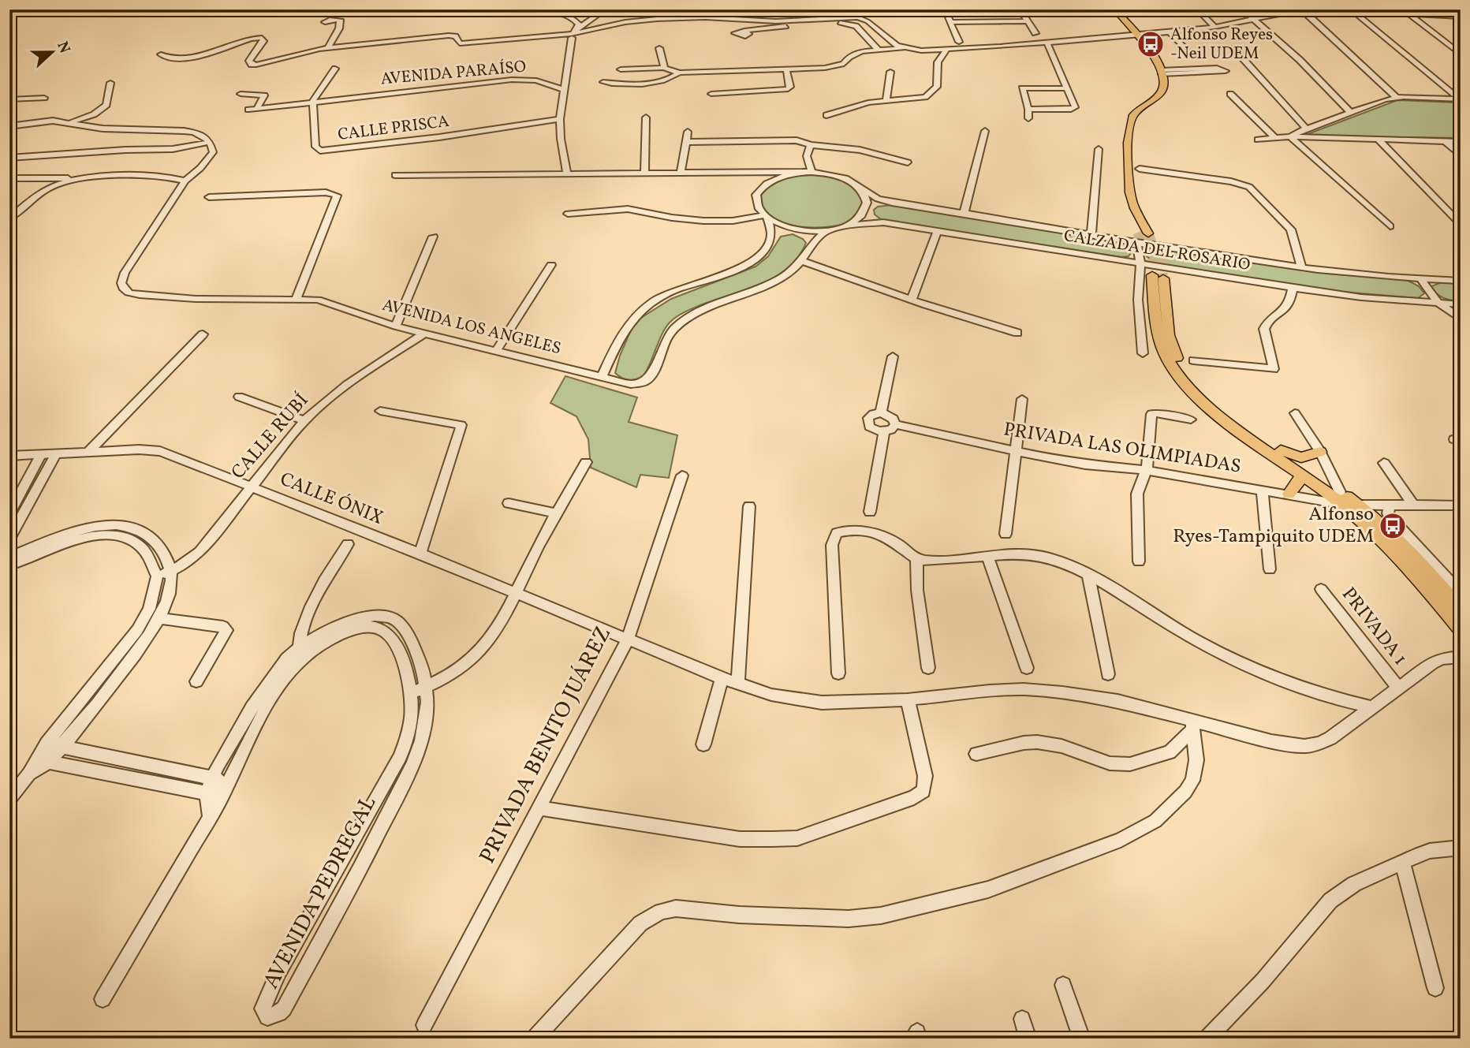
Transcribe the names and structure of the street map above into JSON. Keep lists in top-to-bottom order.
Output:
{
  "streets": {
    "street": [
      "AVENIDA PARAÍSO",
      "CALLE PRISCA",
      "CALZADA DEL ROSARIO",
      "AVENIDA LOS ANGELES",
      "CALLE RUBÍ",
      "PRIVADA LAS OLIMPIADAS",
      "CALLE ÓNIX",
      "PRIVADA 1",
      "PRIVADA BENITO JUÁREZ",
      "AVENIDA PEDREGAL"
    ]
  },
  "crossings": [
    ["AVENIDA PARAÍSO", "CALLE PRISCA"],
    ["CALZADA DEL ROSARIO", "AVENIDA LOS ANGELES"],
    ["AVENIDA LOS ANGELES", "CALLE RUBÍ"],
    ["CALLE RUBÍ", "CALLE ÓNIX"],
    ["CALLE ÓNIX", "PRIVADA 1"],
    ["CALLE ÓNIX", "PRIVADA BENITO JUÁREZ"]
  ],
  "places": {
    "bus stop": ["Alfonso Reyes -Neil UDEM", "Alfonso Ryes-Tampiquito UDEM"]
  },
  "north": "right"
}
